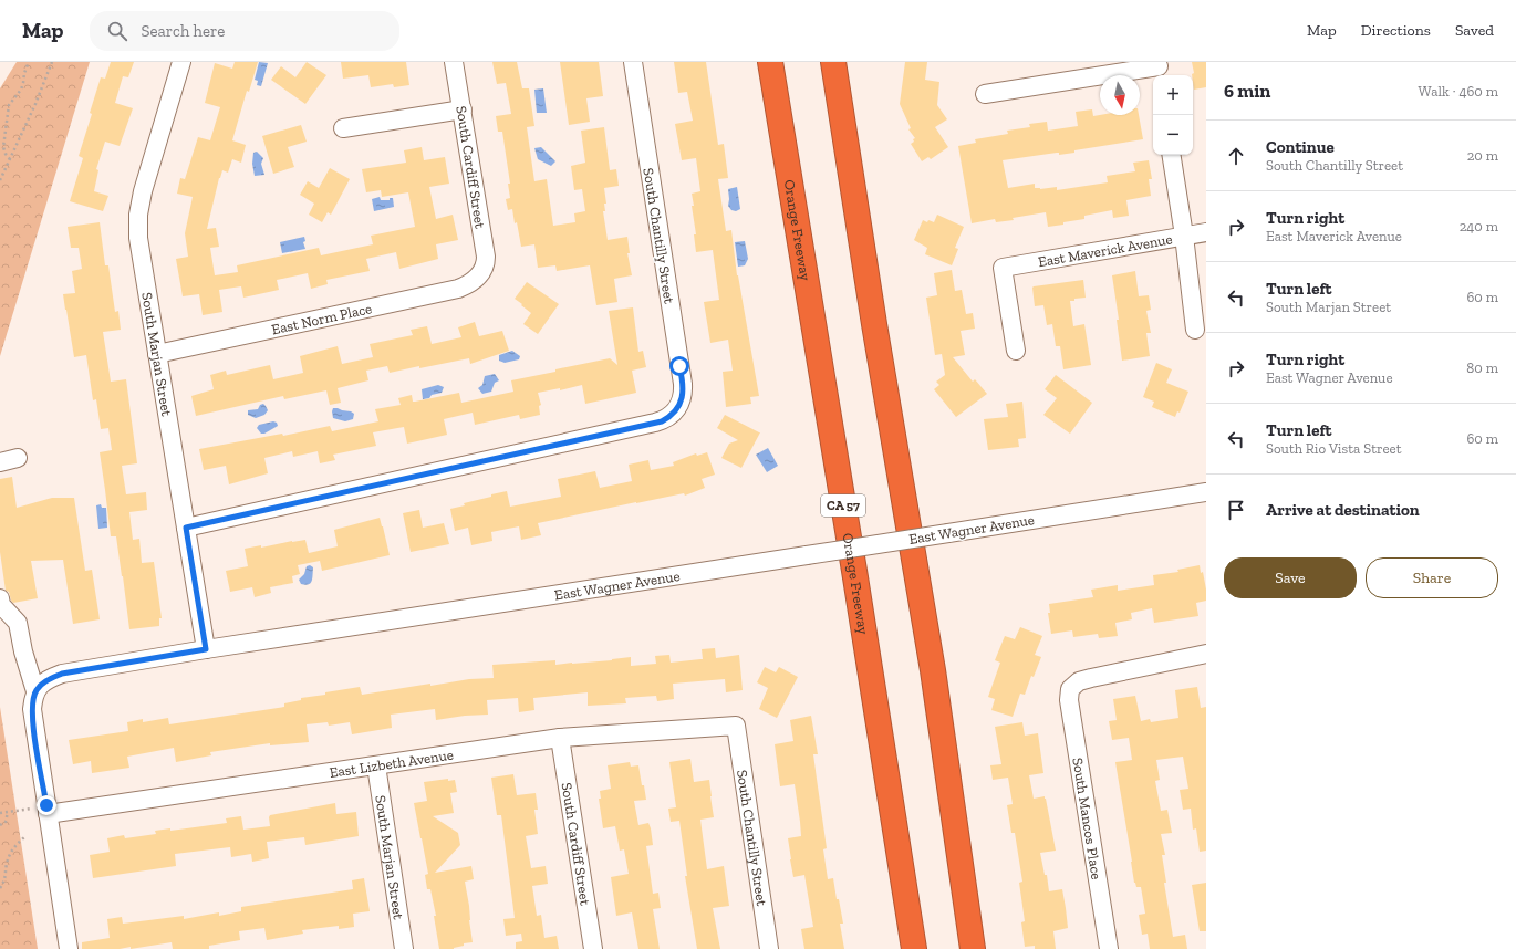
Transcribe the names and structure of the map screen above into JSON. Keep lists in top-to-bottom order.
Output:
{
  "streets": {
    "highway": ["Orange Freeway", "CA 57"],
    "street": [
      "South Cardiff Street",
      "South Chantilly Street",
      "East Maverick Avenue",
      "East Norm Place",
      "South Marjan Street",
      "East Wagner Avenue",
      "East Lizbeth Avenue",
      "South Mancos Place"
    ]
  },
  "crossings": [
    ["South Cardiff Street", "East Norm Place"],
    ["South Cardiff Street", "East Lizbeth Avenue"],
    ["South Chantilly Street", "South Marjan Street"],
    ["South Chantilly Street", "East Lizbeth Avenue"],
    ["East Norm Place", "South Marjan Street"],
    ["South Marjan Street", "East Wagner Avenue"],
    ["South Marjan Street", "East Lizbeth Avenue"]
  ],
  "north": "bottom",
  "page": {
    "header": "Map",
    "search": "Search here",
    "nav": ["Map", "Directions", "Saved"],
    "heading": ["6 min", "Walk · 460 m"],
    "map_buttons": ["+", "−"],
    "list": [
      ["Continue", "South Chantilly Street", "20 m"],
      ["Turn right", "East Maverick Avenue", "240 m"],
      ["Turn left", "South Marjan Street", "60 m"],
      ["Turn right", "East Wagner Avenue", "80 m"],
      ["Turn left", "South Rio Vista Street", "60 m"],
      "Arrive at destination"
    ],
    "buttons": ["Save", "Share"]
  }
}
